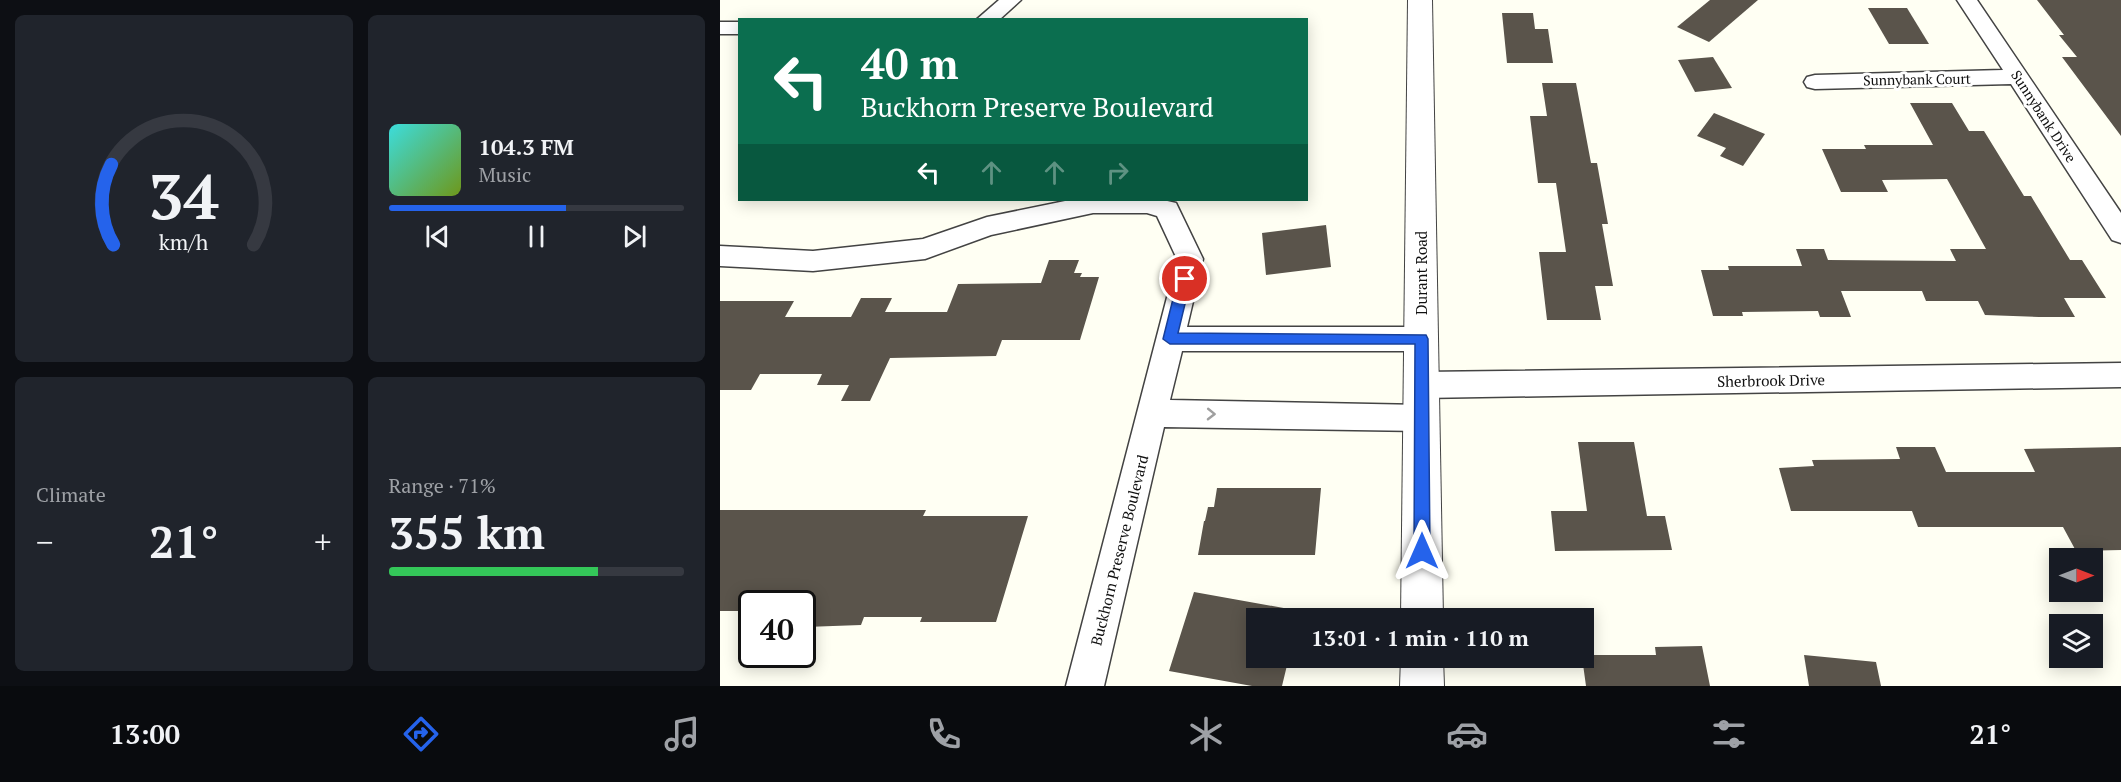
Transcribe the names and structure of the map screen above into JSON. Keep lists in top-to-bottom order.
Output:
{
  "streets": {
    "street": [
      "Sunnybank Court",
      "Sunnybank Drive",
      "Durant Road",
      "Sherbrook Drive",
      "Buckhorn Preserve Boulevard"
    ]
  },
  "crossings": [
    ["Sunnybank Court", "Sunnybank Drive"],
    ["Durant Road", "Sherbrook Drive"]
  ],
  "north": "right",
  "page": {
    "turn": ["40 m", "Buckhorn Preserve Boulevard"],
    "song": ["104.3 FM", "Music"],
    "tile": [
      "Climate",
      ["Range · 71%", "355 km"]
    ],
    "heat": ["−", "21°", "+"],
    "limit": "40",
    "trip": "13:01 · 1 min · 110 m",
    "tabs": ["13:00", "21°"],
    "gauge": ["34", "km/h"]
  }
}
